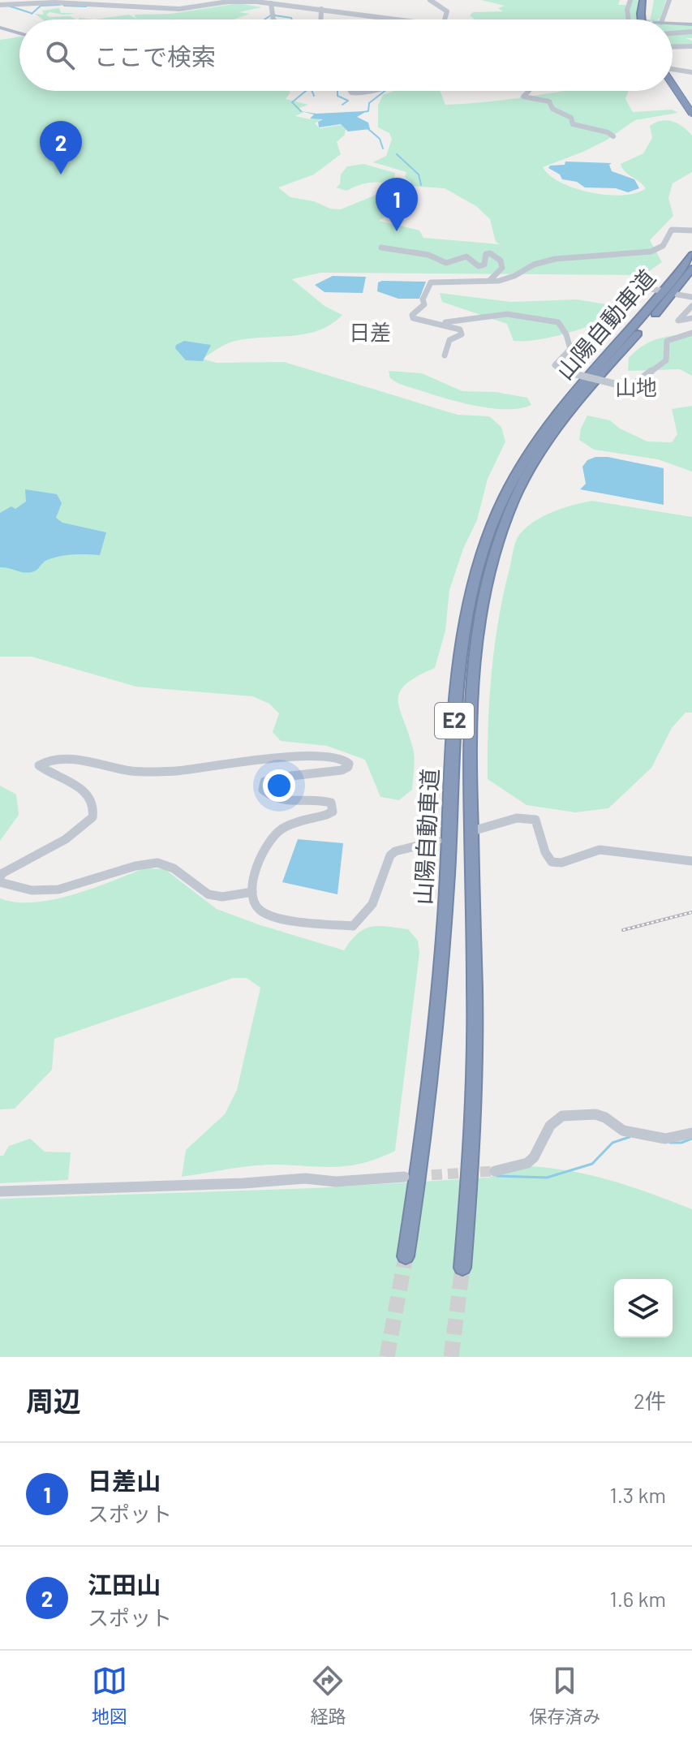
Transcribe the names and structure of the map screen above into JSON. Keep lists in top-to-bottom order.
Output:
{
  "streets": {
    "highway": ["山陽自動車道", "E2"]
  },
  "districts": ["日差", "山地"],
  "page": {
    "search": "ここで検索",
    "pins": ["2", "1"],
    "heading": ["周辺", "2件"],
    "list": [
      {
        "mark": "1",
        "name": "日差山",
        "note": "スポット",
        "value": "1.3 km"
      },
      {
        "mark": "2",
        "name": "江田山",
        "note": "スポット",
        "value": "1.6 km"
      }
    ],
    "nav": ["地図", "経路", "保存済み"]
  }
}
